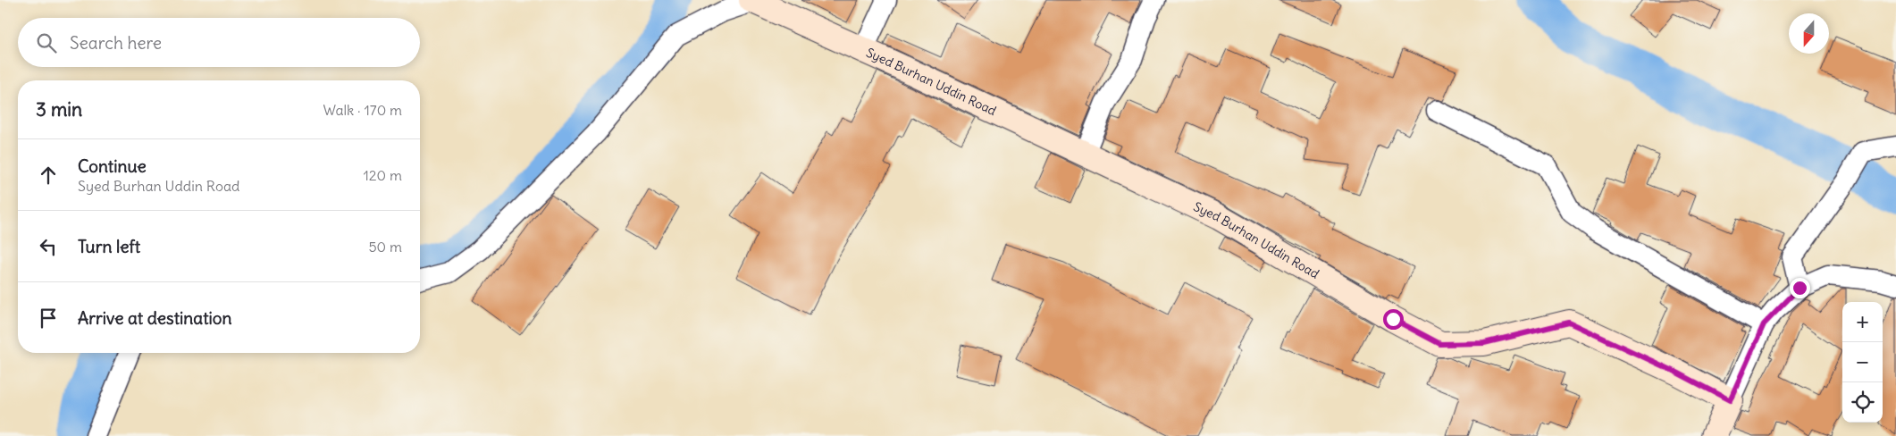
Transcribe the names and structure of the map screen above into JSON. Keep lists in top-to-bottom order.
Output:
{
  "streets": {
    "street": ["Syed Burhan Uddin Road"]
  },
  "north": "bottom",
  "page": {
    "search": "Search here",
    "heading": ["3 min", "Walk · 170 m"],
    "list": [
      ["Continue", "Syed Burhan Uddin Road", "120 m"],
      ["Turn left", "50 m"],
      "Arrive at destination"
    ],
    "map_buttons": ["+", "−"]
  }
}
